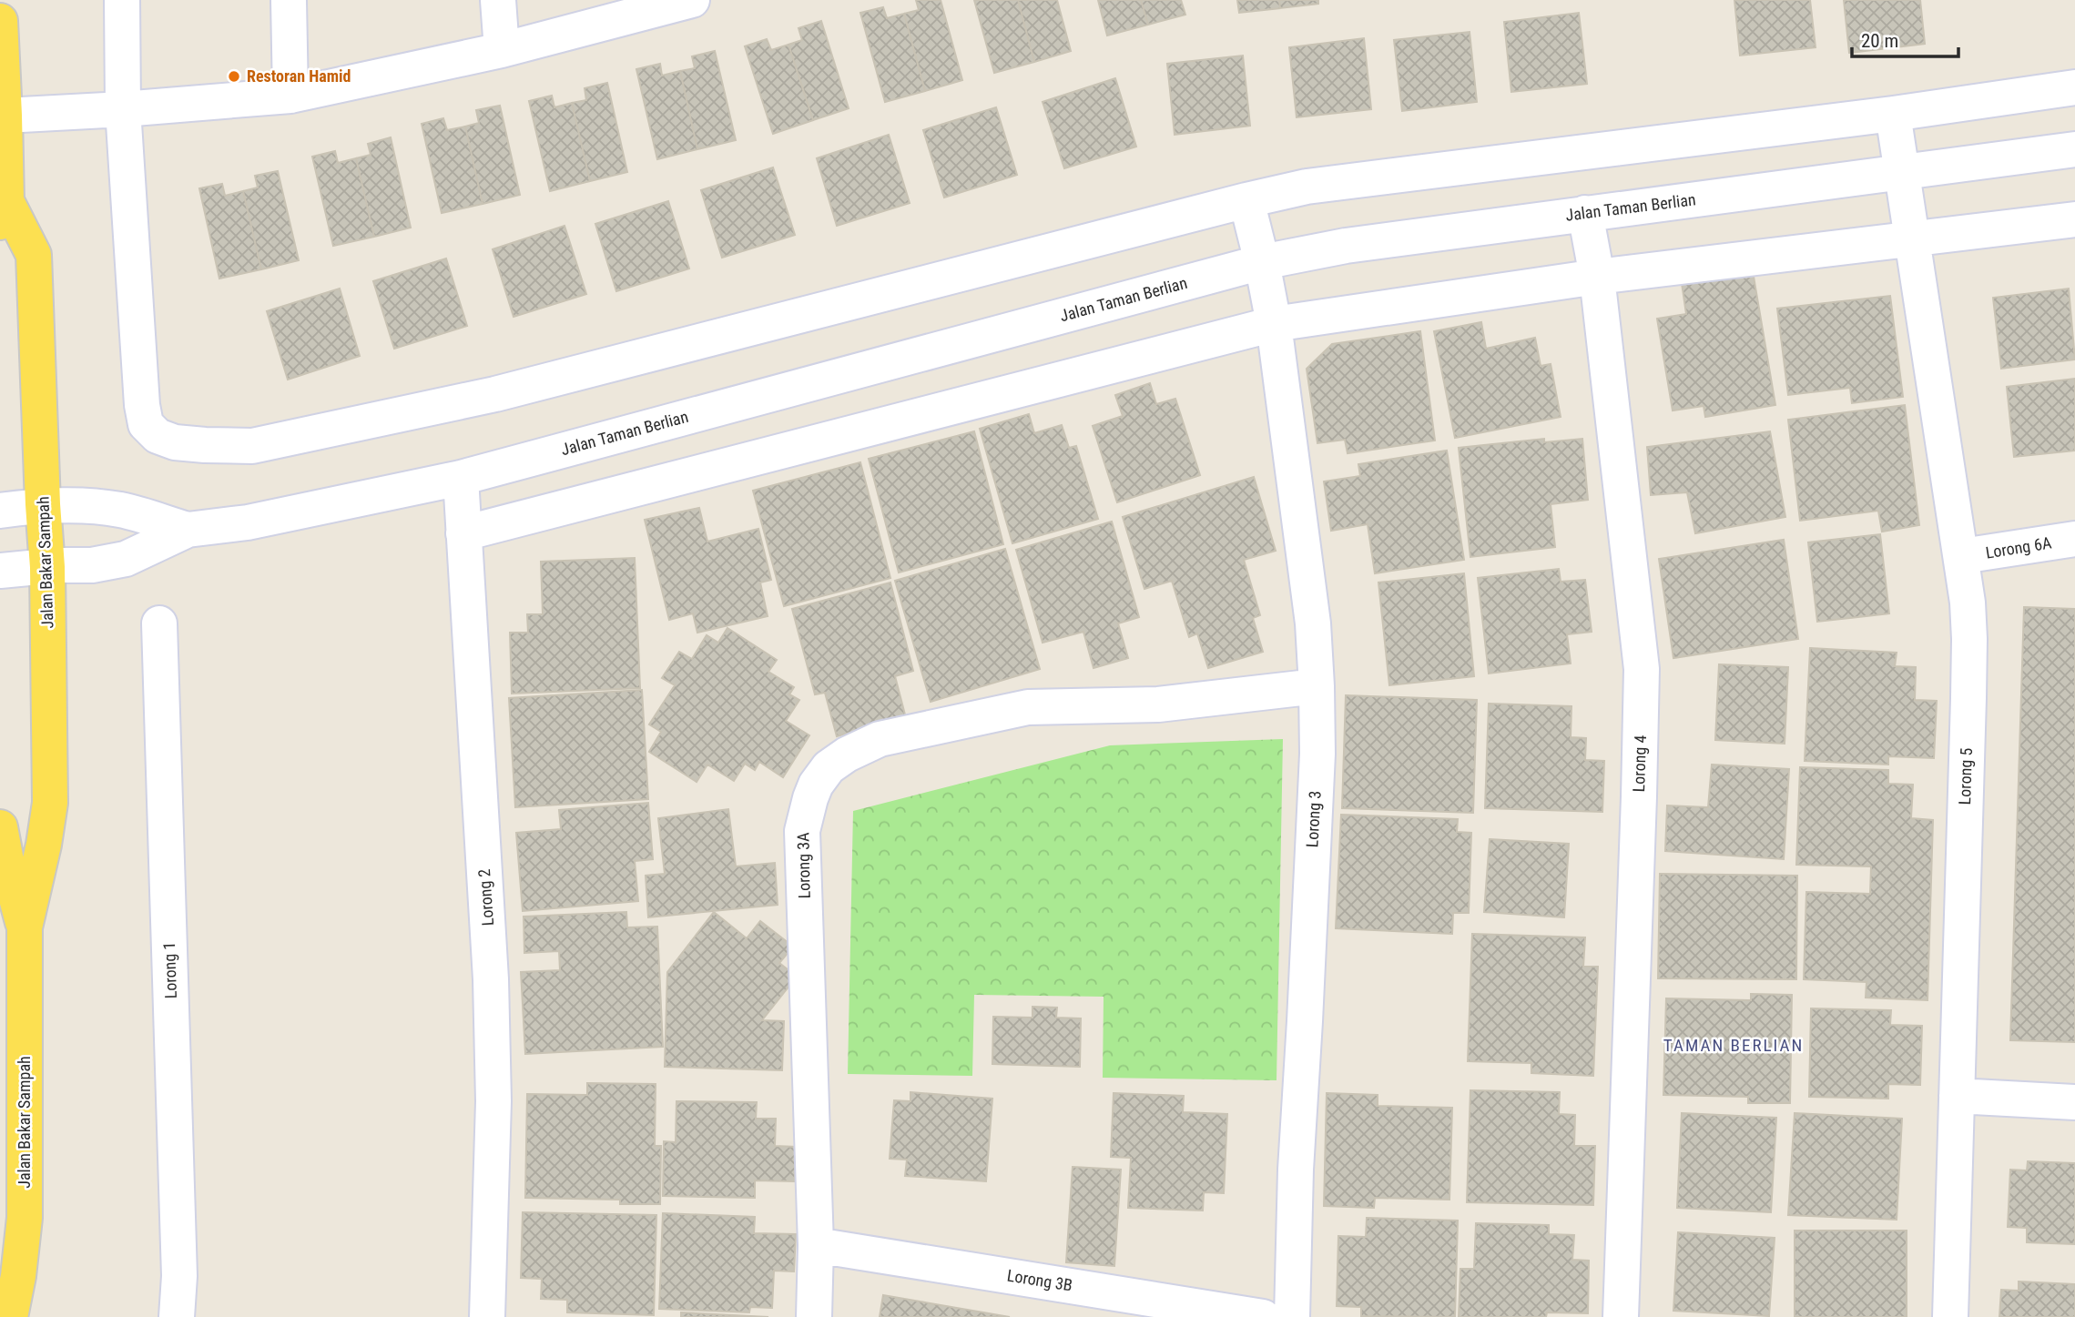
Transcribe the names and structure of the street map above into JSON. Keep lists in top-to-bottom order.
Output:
{
  "streets": {
    "main road": ["Jalan Bakar Sampah"],
    "street": [
      "Jalan Taman Berlian",
      "Lorong 6A",
      "Lorong 4",
      "Lorong 5",
      "Lorong 3",
      "Lorong 3A",
      "Lorong 2",
      "Lorong 1",
      "Lorong 3B"
    ]
  },
  "crossings": [
    ["Jalan Taman Berlian", "Lorong 4"],
    ["Jalan Taman Berlian", "Lorong 5"],
    ["Jalan Taman Berlian", "Lorong 3"],
    ["Jalan Taman Berlian", "Lorong 2"],
    ["Lorong 6A", "Lorong 5"],
    ["Lorong 3", "Lorong 3A"],
    ["Lorong 3A", "Lorong 3B"]
  ],
  "districts": ["TAMAN BERLIAN"],
  "places": ["Restoran Hamid"],
  "scale_bar": "20 m"
}
